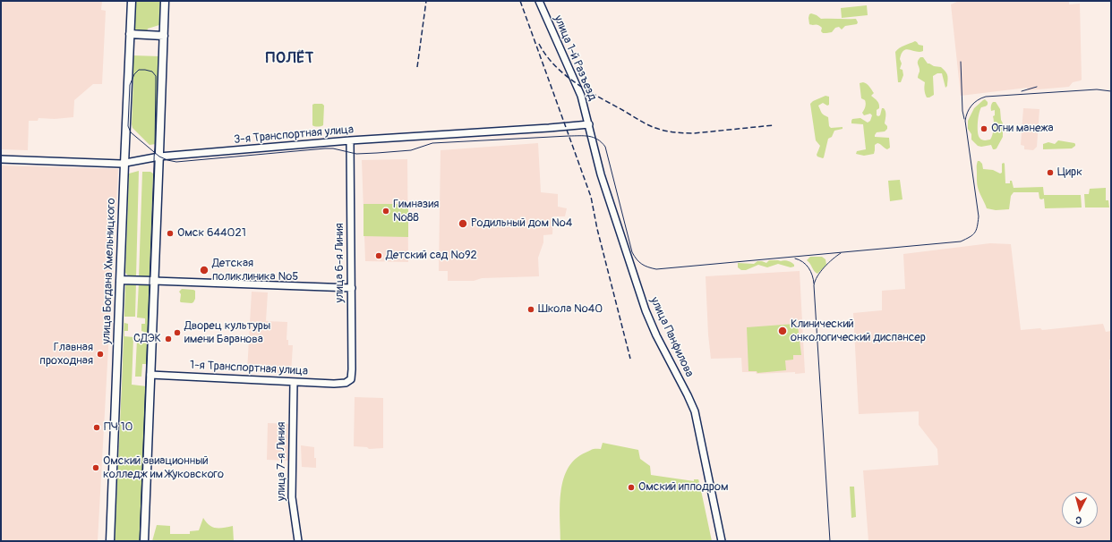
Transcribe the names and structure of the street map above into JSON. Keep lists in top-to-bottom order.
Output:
{
  "streets": {
    "main road": [
      "улица 1-й Разъезд",
      "3-я Транспортная улица",
      "улица 6-я Линия",
      "улица Богдана Хмельницкого",
      "улица Панфилова",
      "1-я Транспортная улица",
      "улица 7-я Линия"
    ]
  },
  "crossings": [
    ["улица 1-й Разъезд", "3-я Транспортная улица"],
    ["улица 1-й Разъезд", "улица Панфилова"],
    ["3-я Транспортная улица", "улица 6-я Линия"],
    ["3-я Транспортная улица", "улица Богдана Хмельницкого"],
    ["3-я Транспортная улица", "улица Панфилова"],
    ["улица 6-я Линия", "1-я Транспортная улица"],
    ["1-я Транспортная улица", "улица 7-я Линия"]
  ],
  "districts": ["ПОЛЁТ"],
  "places": [
    "Огни манежа",
    "Цирк",
    "Гимназия №88",
    "Родильный дом №4",
    "Омск 644021",
    "Детский сад №92",
    "Детская поликлиника №5",
    "Школа №40",
    "Клинический онкологический диспансер",
    "Дворец культуры имени Баранова",
    "СДЭК",
    "Главная проходная",
    "ПЧ 10",
    "Омский авиационный колледж им Жуковского",
    "Омский ипподром"
  ],
  "north": "bottom"
}
